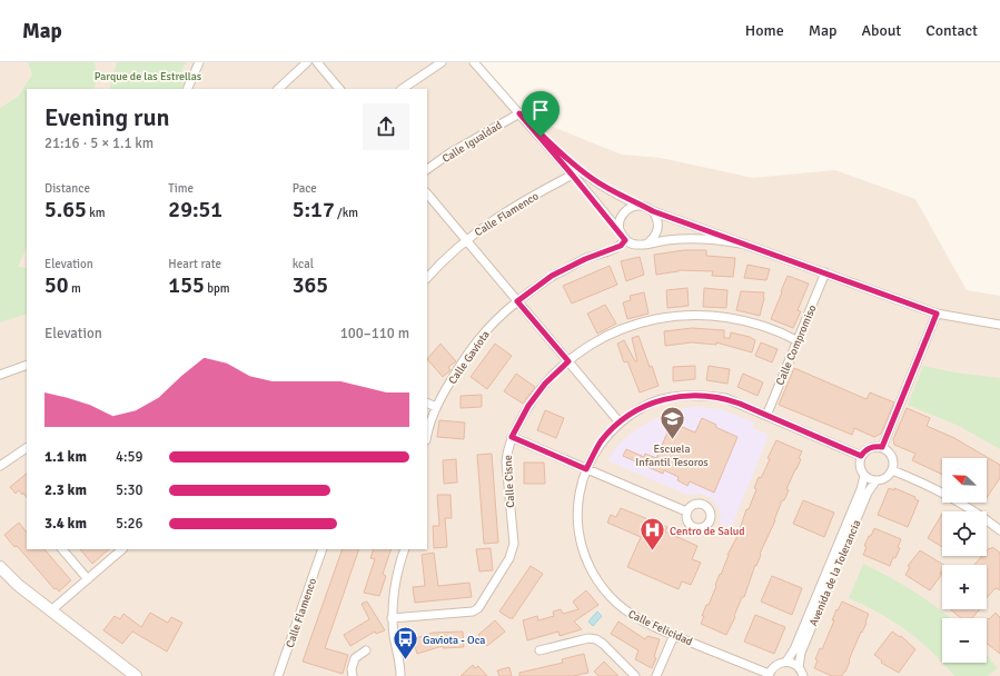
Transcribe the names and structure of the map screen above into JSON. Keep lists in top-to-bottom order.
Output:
{
  "streets": {
    "street": [
      "Calle Igualdad",
      "Calle Flamenco",
      "Calle Compromiso",
      "Calle Gaviota",
      "Calle Cisne",
      "Avenida de la Tolerancia",
      "Calle Felicidad"
    ]
  },
  "crossings": [
    ["Calle Compromiso", "Calle Cisne"],
    ["Calle Compromiso", "Calle Felicidad"],
    ["Avenida de la Tolerancia", "Calle Felicidad"]
  ],
  "parks": ["Parque de las Estrellas"],
  "places": {
    "school or university": ["Escuela Infantil Tesoros"],
    "hospital": ["Centro de Salud"],
    "bus stop": ["Gaviota - Oca"]
  },
  "north": "top left",
  "page": {
    "header": "Map",
    "nav": [
      "Home",
      "Map",
      "About",
      "Contact"
    ],
    "heading": ["Evening run", "21:16 · 5 × 1.1 km"],
    "stats": [
      ["Distance", "5.65 km"],
      ["Time", "29:51"],
      ["Pace", "5:17 /km"],
      ["Elevation", "50 m"],
      ["Heart rate", "155 bpm"],
      ["kcal", "365"]
    ],
    "chart": ["Elevation", "100–110 m"],
    "list": [
      {
        "name": "1.1 km",
        "note": "4:59"
      },
      {
        "name": "2.3 km",
        "note": "5:30"
      },
      {
        "name": "3.4 km",
        "note": "5:26"
      }
    ],
    "map_buttons": ["+", "−"]
  }
}
